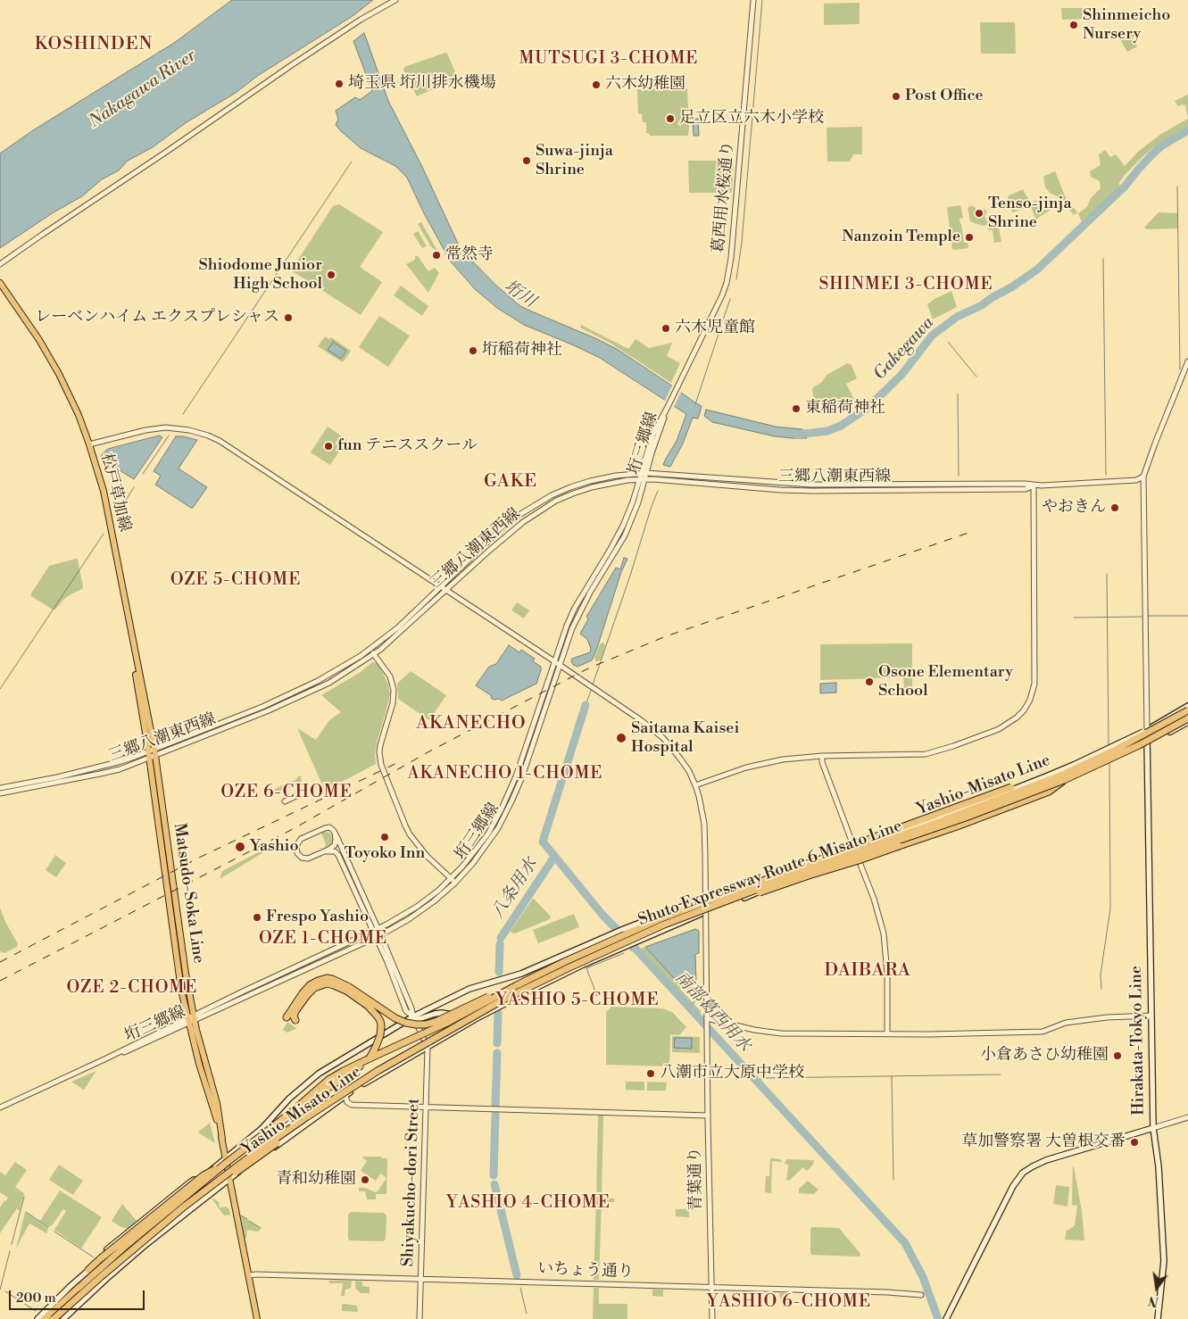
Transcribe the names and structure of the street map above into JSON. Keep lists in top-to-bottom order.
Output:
{
  "streets": {
    "highway": ["Shuto Expressway Route 6 Misato Line"],
    "main road": [
      "松戸草加線",
      "Yashio-Misato Line",
      "Matsudo-Soka Line",
      "Hirakata-Tokyo Line"
    ],
    "street": [
      "葛西用水桜通り",
      "垳三郷線",
      "三郷八潮東西線",
      "青葉通り",
      "Shiyakucho-dori Street",
      "いちょう通り"
    ]
  },
  "crossings": [
    ["葛西用水桜通り", "垳三郷線"],
    ["垳三郷線", "三郷八潮東西線"],
    ["垳三郷線", "Matsudo-Soka Line"],
    ["垳三郷線", "青葉通り"],
    ["三郷八潮東西線", "松戸草加線"],
    ["三郷八潮東西線", "Matsudo-Soka Line"],
    ["三郷八潮東西線", "青葉通り"],
    ["松戸草加線", "Matsudo-Soka Line"],
    ["松戸草加線", "青葉通り"],
    ["Yashio-Misato Line", "Shuto Expressway Route 6 Misato Line"],
    ["Yashio-Misato Line", "Matsudo-Soka Line"],
    ["Yashio-Misato Line", "Hirakata-Tokyo Line"],
    ["Yashio-Misato Line", "青葉通り"],
    ["Yashio-Misato Line", "Shiyakucho-dori Street"],
    ["Shuto Expressway Route 6 Misato Line", "Matsudo-Soka Line"],
    ["Matsudo-Soka Line", "いちょう通り"],
    ["青葉通り", "いちょう通り"],
    ["Shiyakucho-dori Street", "いちょう通り"]
  ],
  "districts": [
    "KOSHINDEN",
    "MUTSUGI 3-CHOME",
    "SHINMEI 3-CHOME",
    "GAKE",
    "OZE 5-CHOME",
    "AKANECHO",
    "AKANECHO 1-CHOME",
    "OZE 6-CHOME",
    "OZE 1-CHOME",
    "DAIBARA",
    "OZE 2-CHOME",
    "YASHIO 5-CHOME",
    "YASHIO 4-CHOME",
    "YASHIO 6-CHOME"
  ],
  "water": [
    "Nakagawa River",
    "垳川",
    "Gakegawa",
    "八条用水",
    "南部葛西用水"
  ],
  "places": [
    "Shinmeicho Nursery",
    "埼玉県 垳川排水機場",
    "六木幼稚園",
    "Post Office",
    "足立区立六木小学校",
    "Suwa-jinja Shrine",
    "Tenso-jinja Shrine",
    "Nanzoin Temple",
    "常然寺",
    "Shiodome Junior High School",
    "レーベンハイム エクスプレシャス",
    "六木児童館",
    "垳稲荷神社",
    "東稲荷神社",
    "fun テニススクール",
    "やおきん",
    "Osone Elementary School",
    "Saitama Kaisei Hospital",
    "Toyoko Inn",
    "Yashio",
    "Frespo Yashio",
    "小倉あさひ幼稚園",
    "八潮市立大原中学校",
    "草加警察署 大曽根交番",
    "青和幼稚園"
  ],
  "scale_bar": "200 m",
  "north": "bottom"
}
